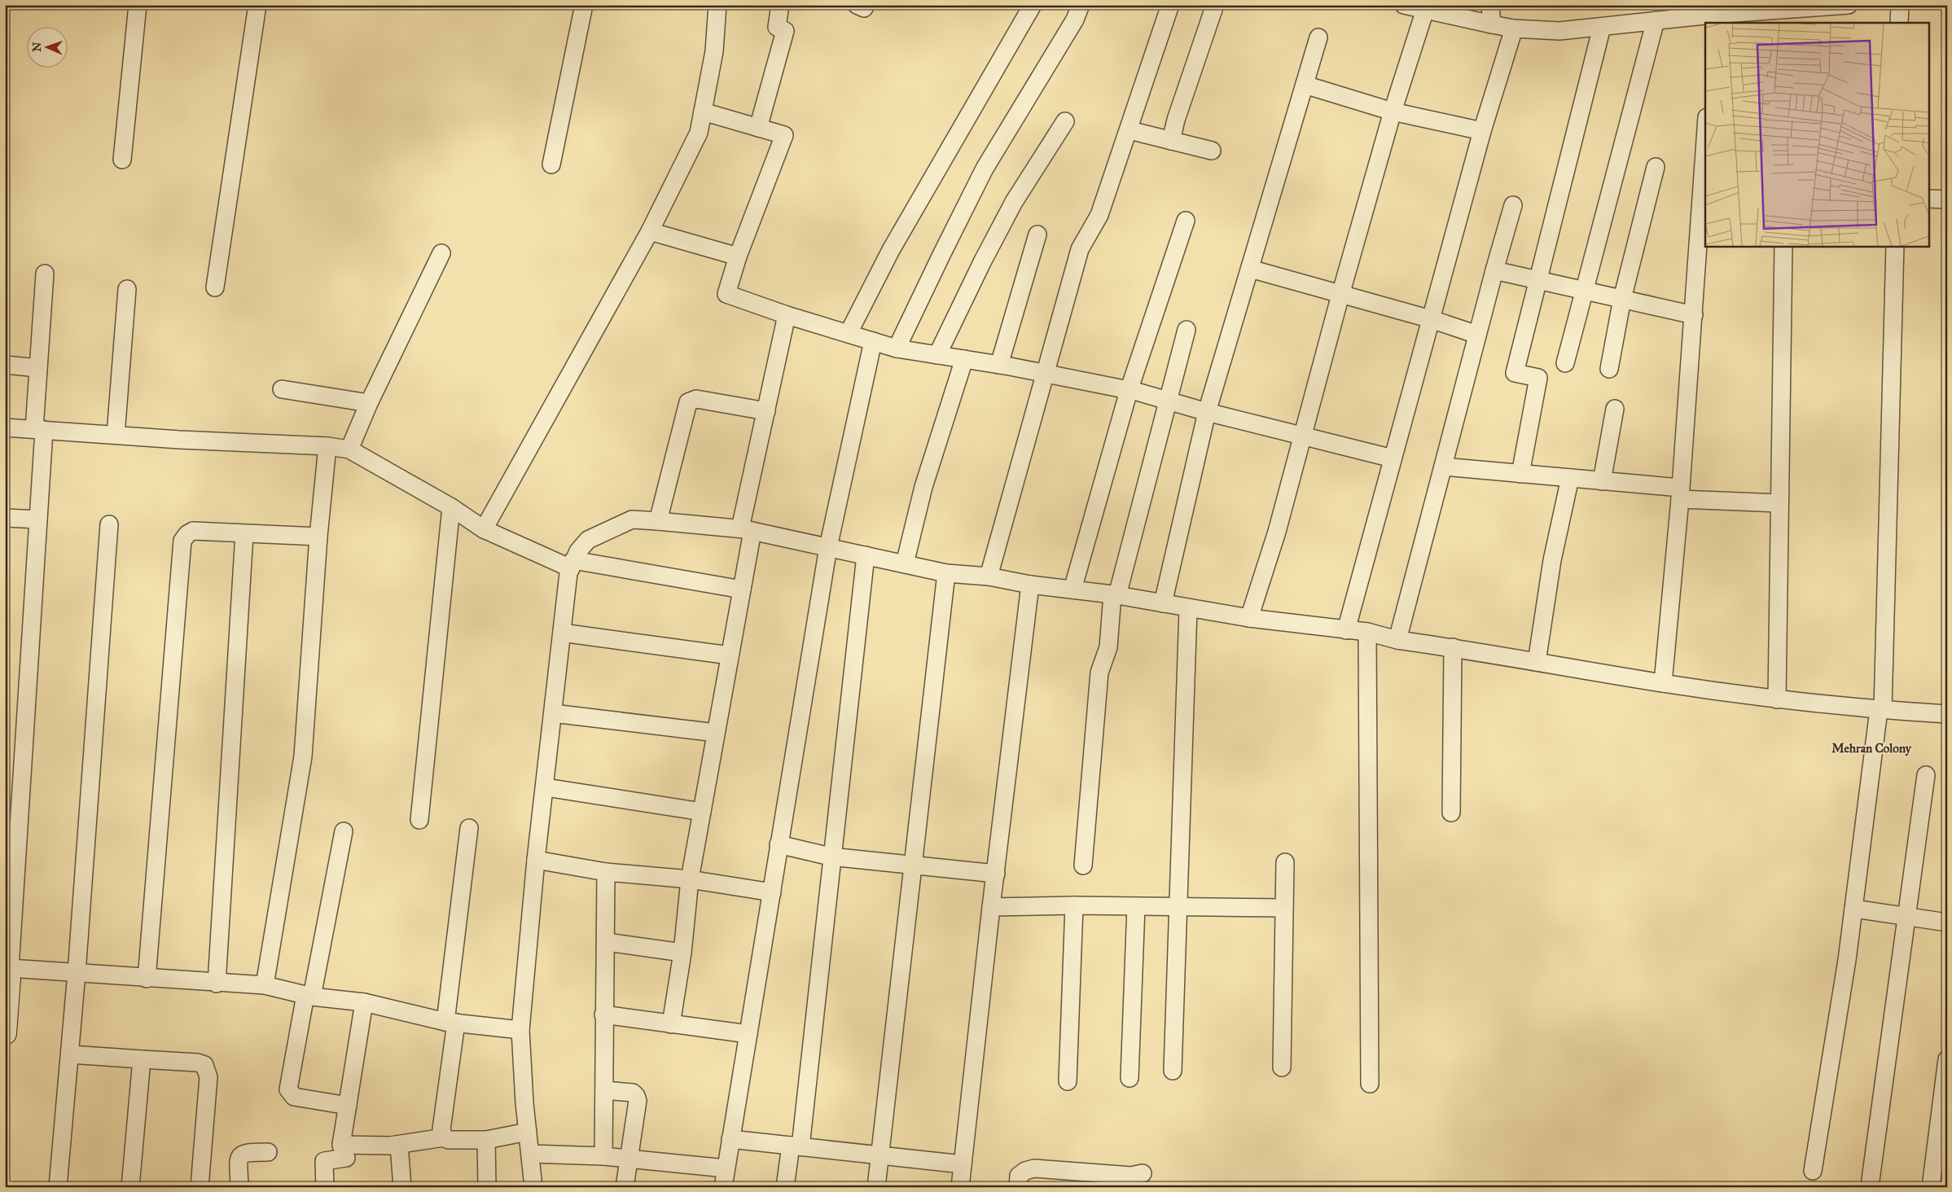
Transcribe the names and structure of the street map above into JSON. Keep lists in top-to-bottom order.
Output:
{
  "districts": ["Mehran Colony"],
  "north": "left"
}
